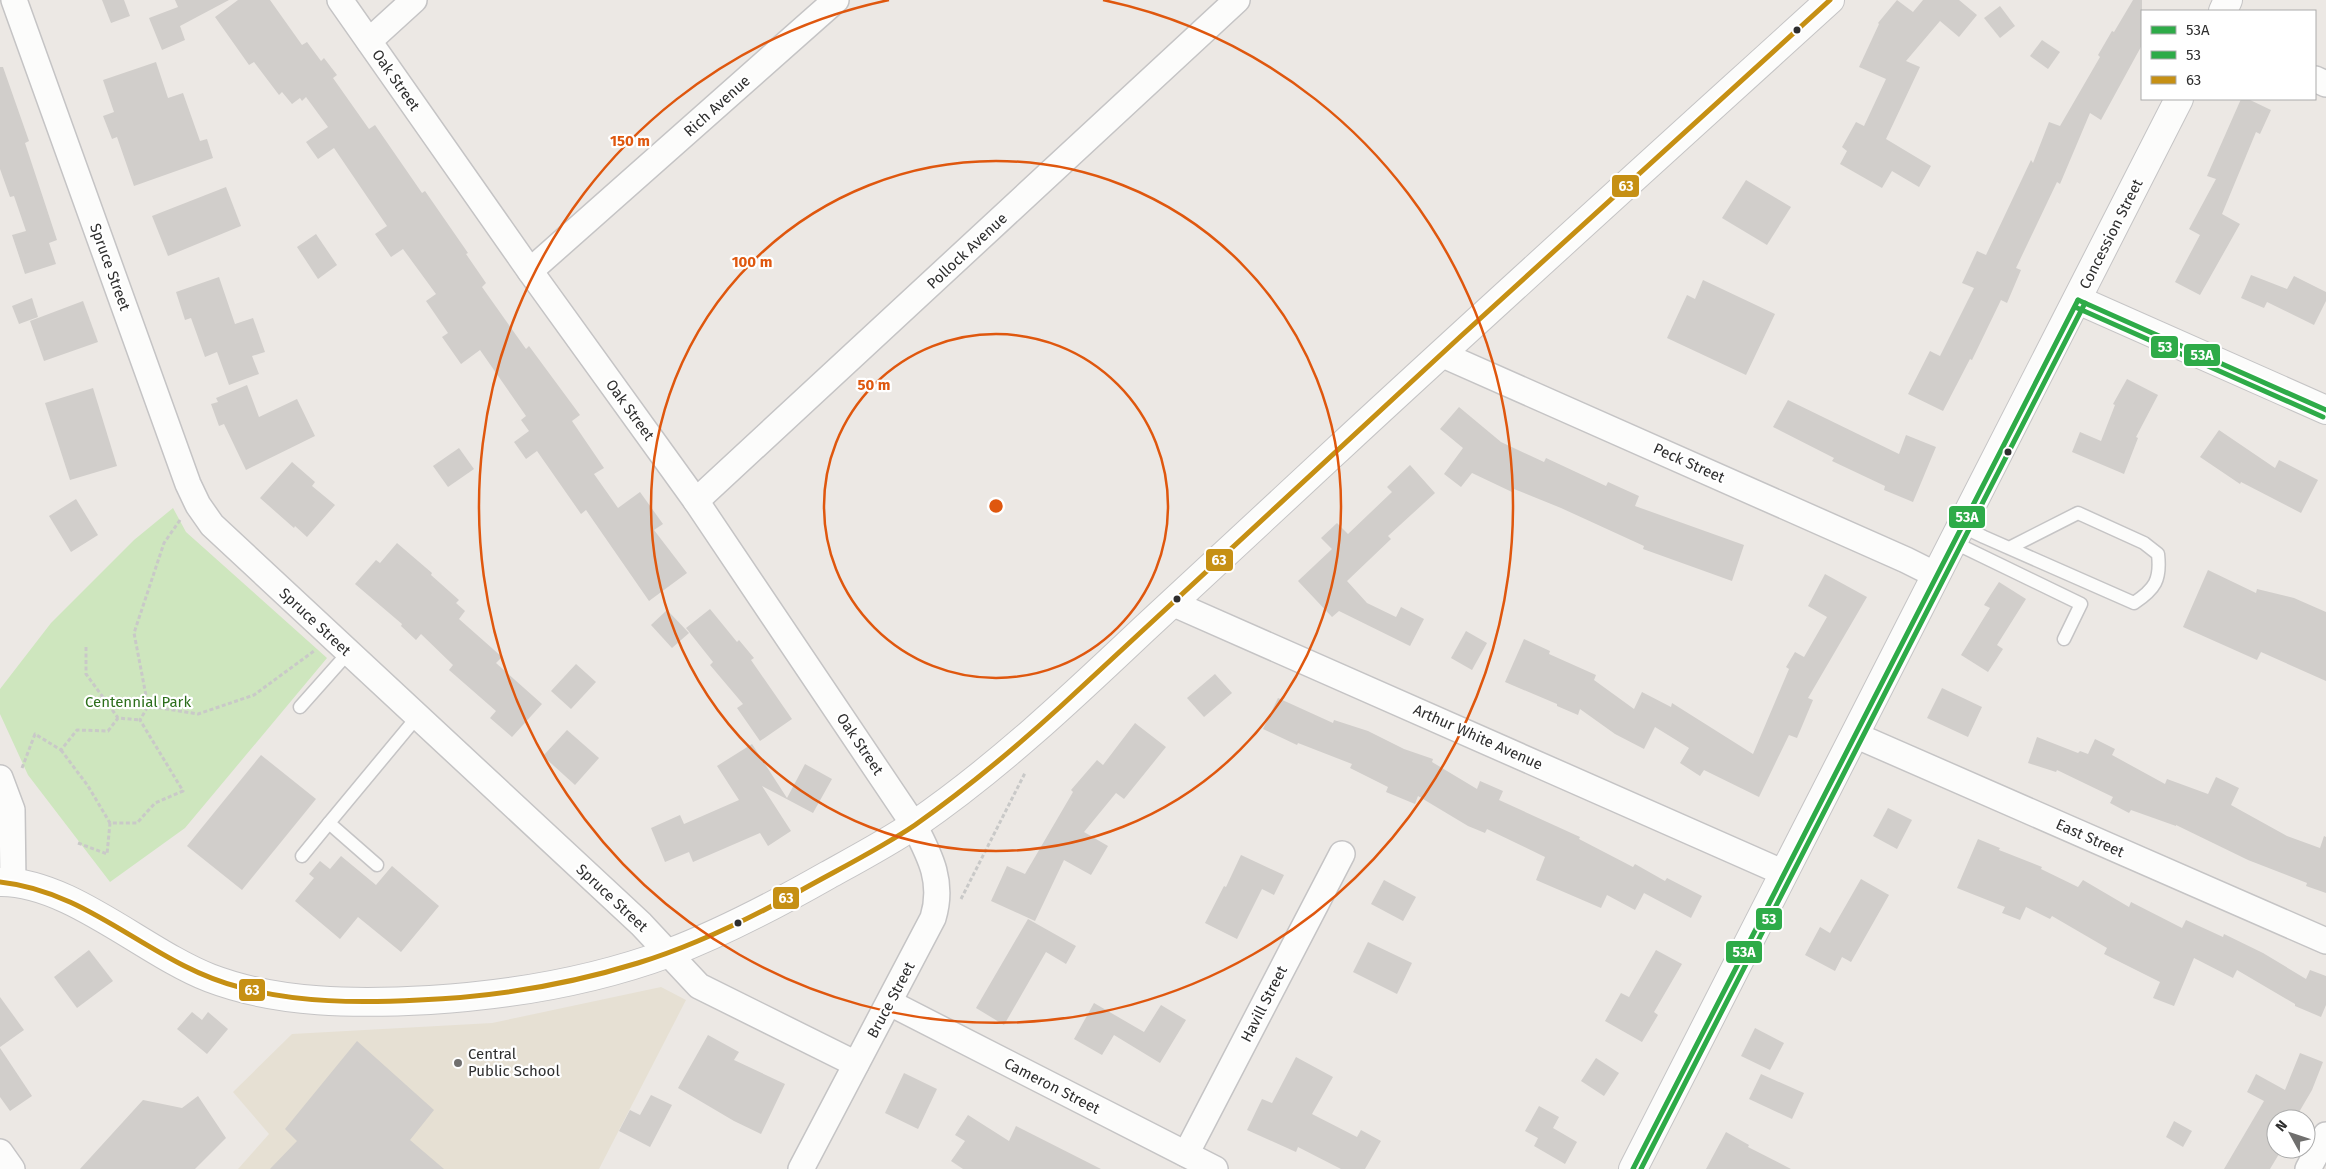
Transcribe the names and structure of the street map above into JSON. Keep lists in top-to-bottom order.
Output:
{
  "streets": {
    "main road": ["Concession Street"],
    "street": [
      "Oak Street",
      "Rich Avenue",
      "Pollock Avenue",
      "Spruce Street",
      "Peck Street",
      "Arthur White Avenue",
      "East Street",
      "Bruce Street",
      "Havill Street",
      "Cameron Street"
    ]
  },
  "crossings": [
    ["Oak Street", "Rich Avenue"],
    ["Oak Street", "Pollock Avenue"],
    ["Oak Street", "Bruce Street"],
    ["Concession Street", "Peck Street"],
    ["Concession Street", "Arthur White Avenue"],
    ["Concession Street", "East Street"],
    ["Spruce Street", "Bruce Street"],
    ["Bruce Street", "Cameron Street"],
    ["Havill Street", "Cameron Street"]
  ],
  "parks": ["Centennial Park"],
  "places": ["Central Public School"],
  "lines": ["transit line 63", "transit line 53A", "transit line 53"],
  "legend": ["53A", "53", "63"],
  "north": "top left",
  "rings": ["150 m", "100 m", "50 m"]
}
